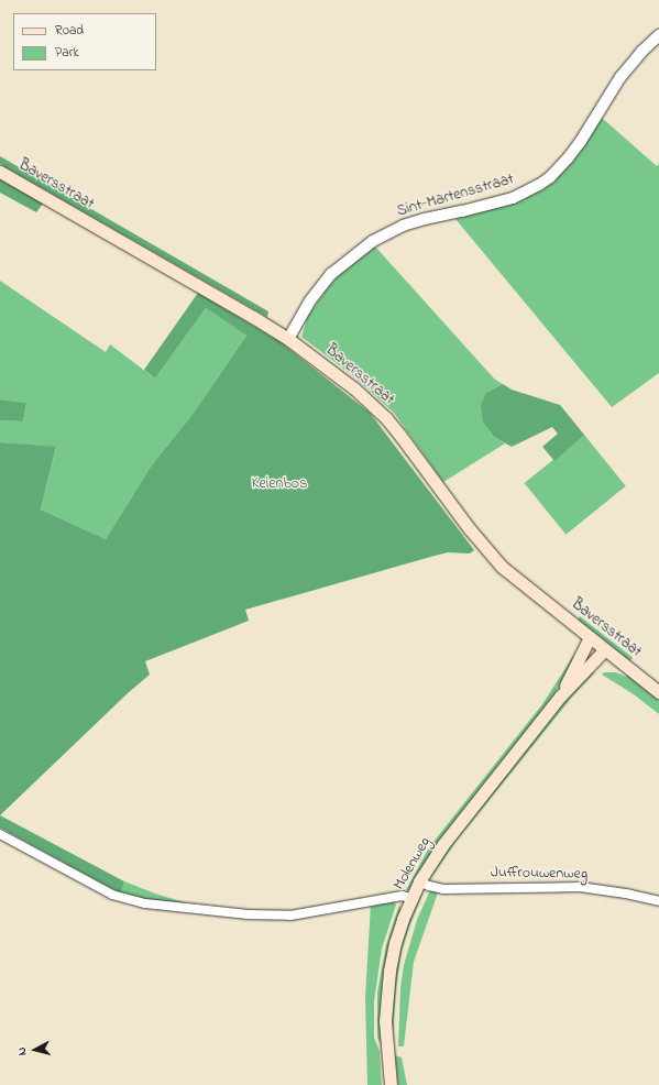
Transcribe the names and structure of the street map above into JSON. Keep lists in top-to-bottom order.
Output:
{
  "streets": {
    "main road": ["Baversstraat", "Molenweg"],
    "street": ["Sint-Martensstraat", "Juffrouwenweg"]
  },
  "crossings": [
    ["Baversstraat", "Sint-Martensstraat"],
    ["Baversstraat", "Molenweg"],
    ["Molenweg", "Juffrouwenweg"]
  ],
  "parks": ["Keienbos"],
  "legend": ["Road", "Park"],
  "north": "left"
}
